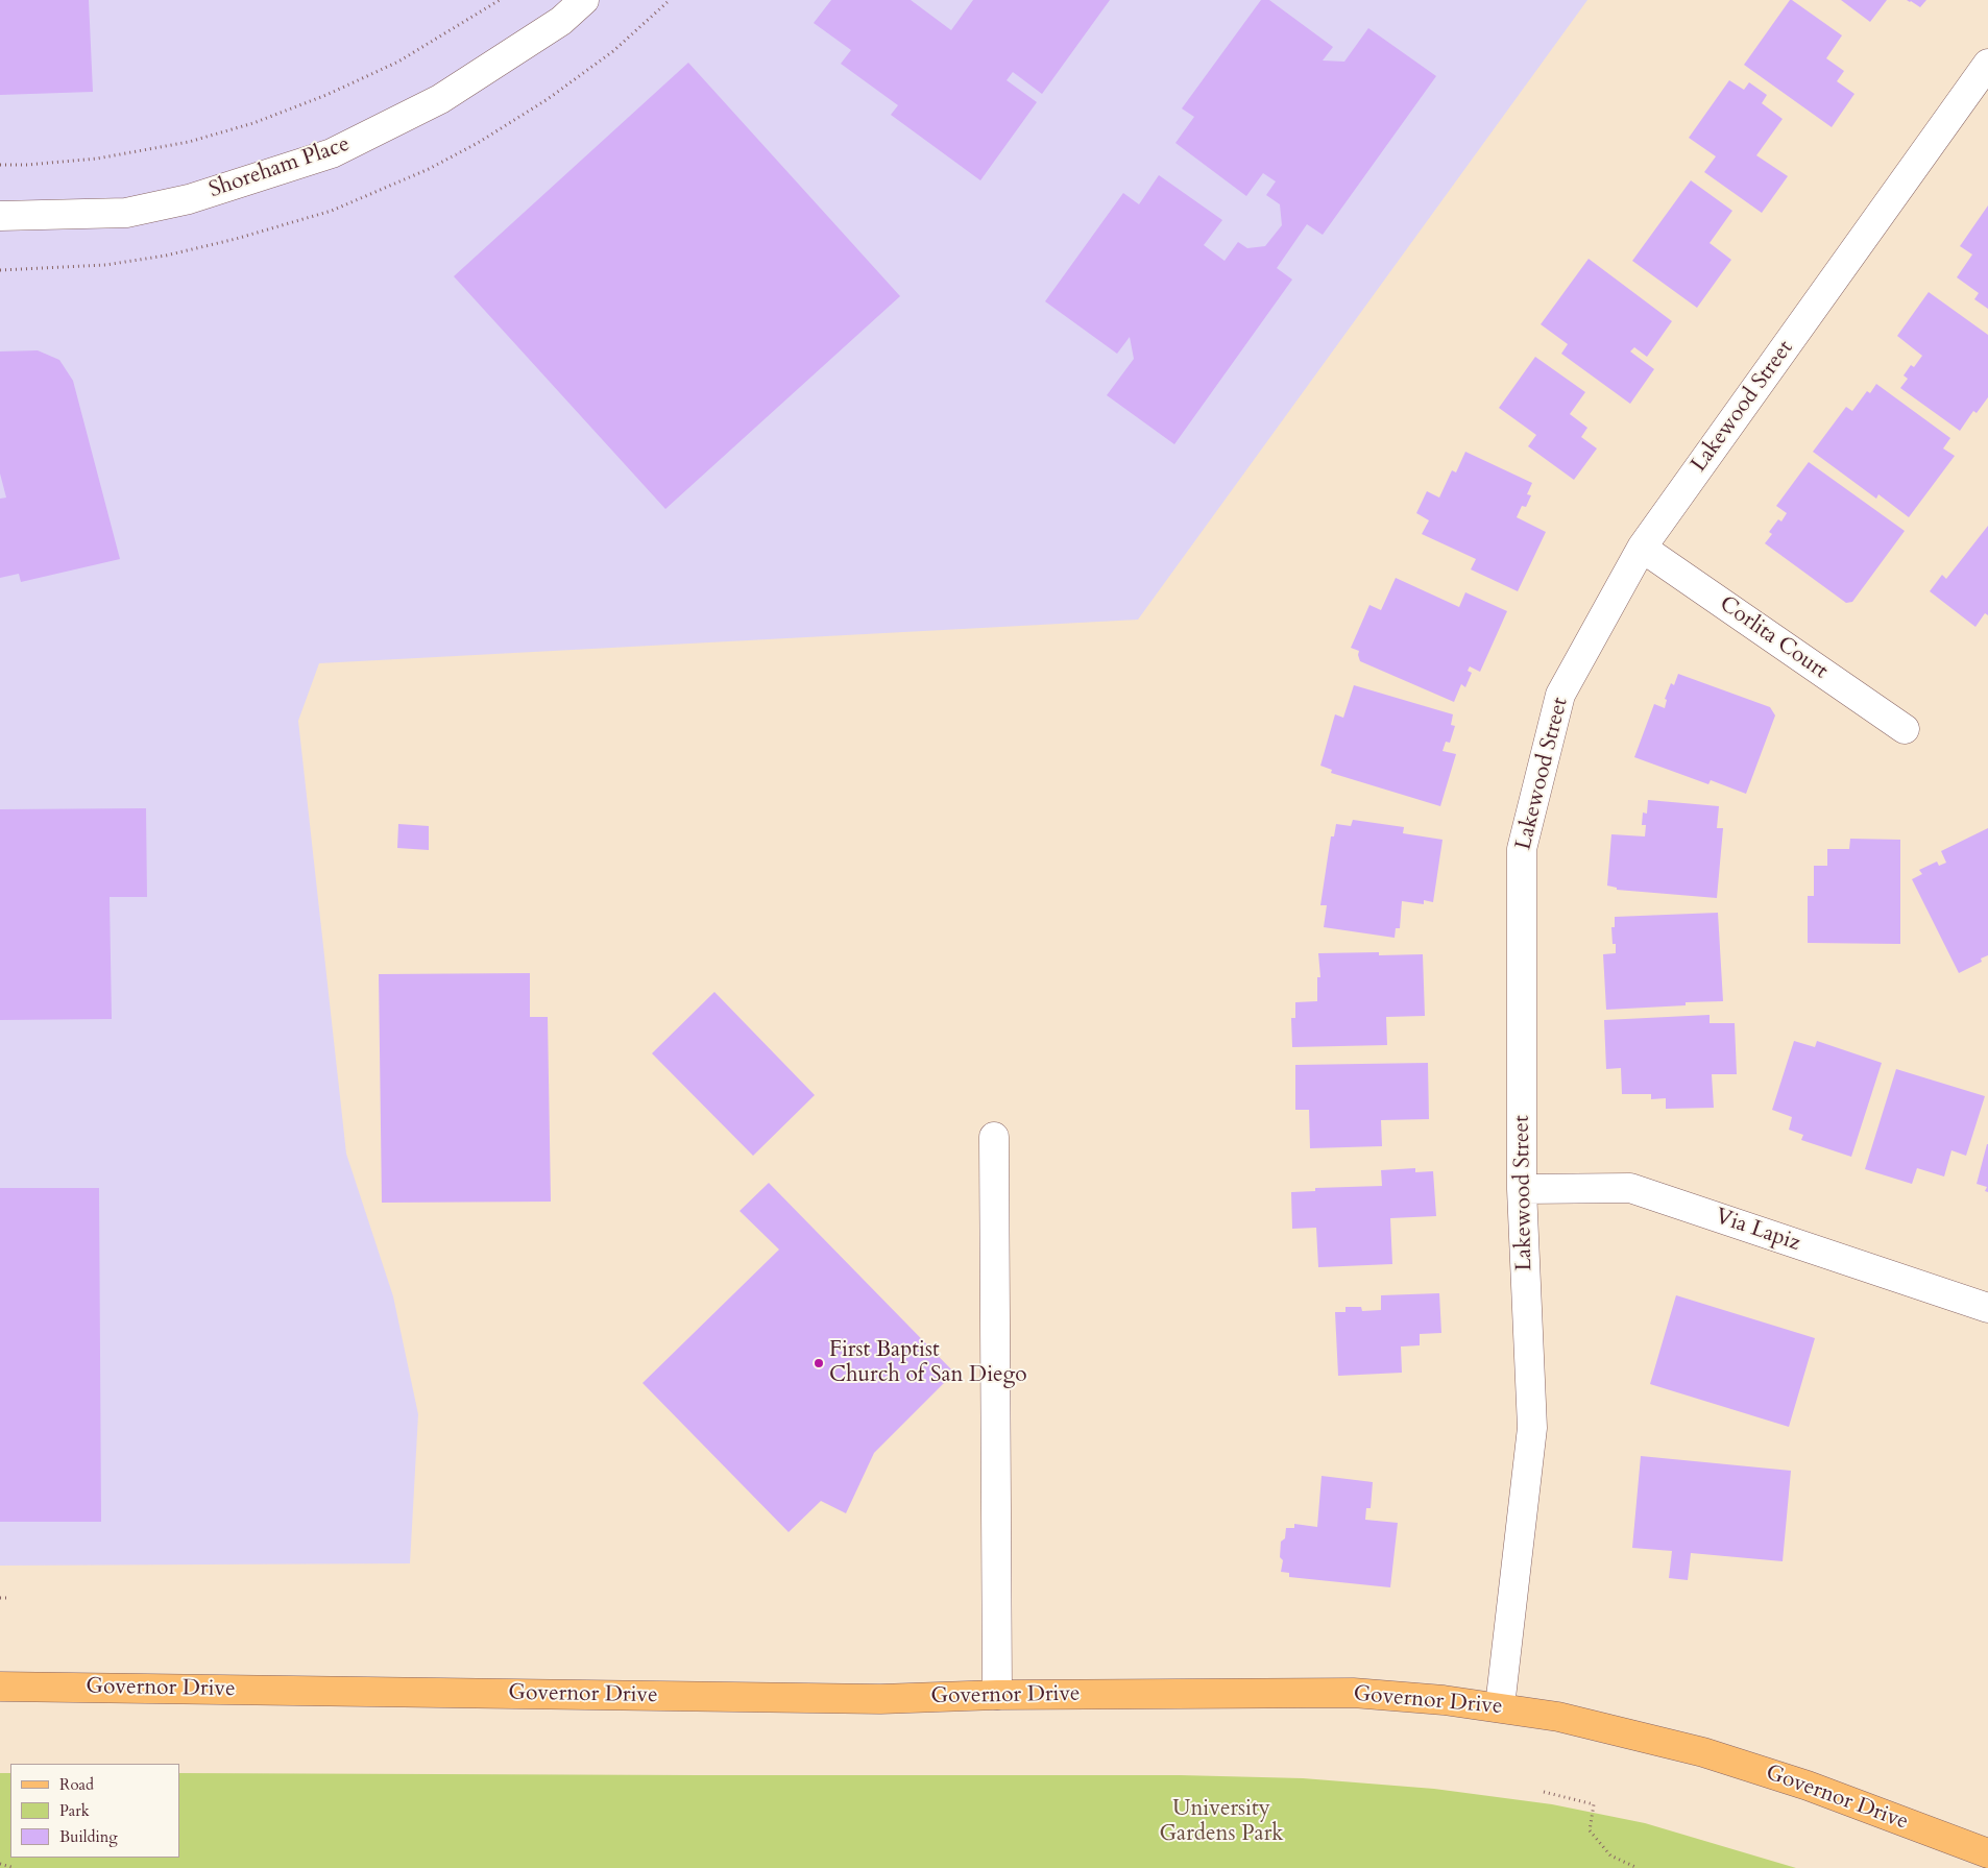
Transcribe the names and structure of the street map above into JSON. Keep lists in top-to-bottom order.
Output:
{
  "streets": {
    "main road": ["Governor Drive"],
    "street": [
      "Shoreham Place",
      "Lakewood Street",
      "Corlita Court",
      "Via Lapiz"
    ]
  },
  "crossings": [
    ["Lakewood Street", "Corlita Court"],
    ["Lakewood Street", "Via Lapiz"],
    ["Lakewood Street", "Governor Drive"]
  ],
  "parks": ["University Gardens Park"],
  "places": ["First Baptist Church of San Diego"],
  "legend": ["Road", "Park", "Building"]
}
